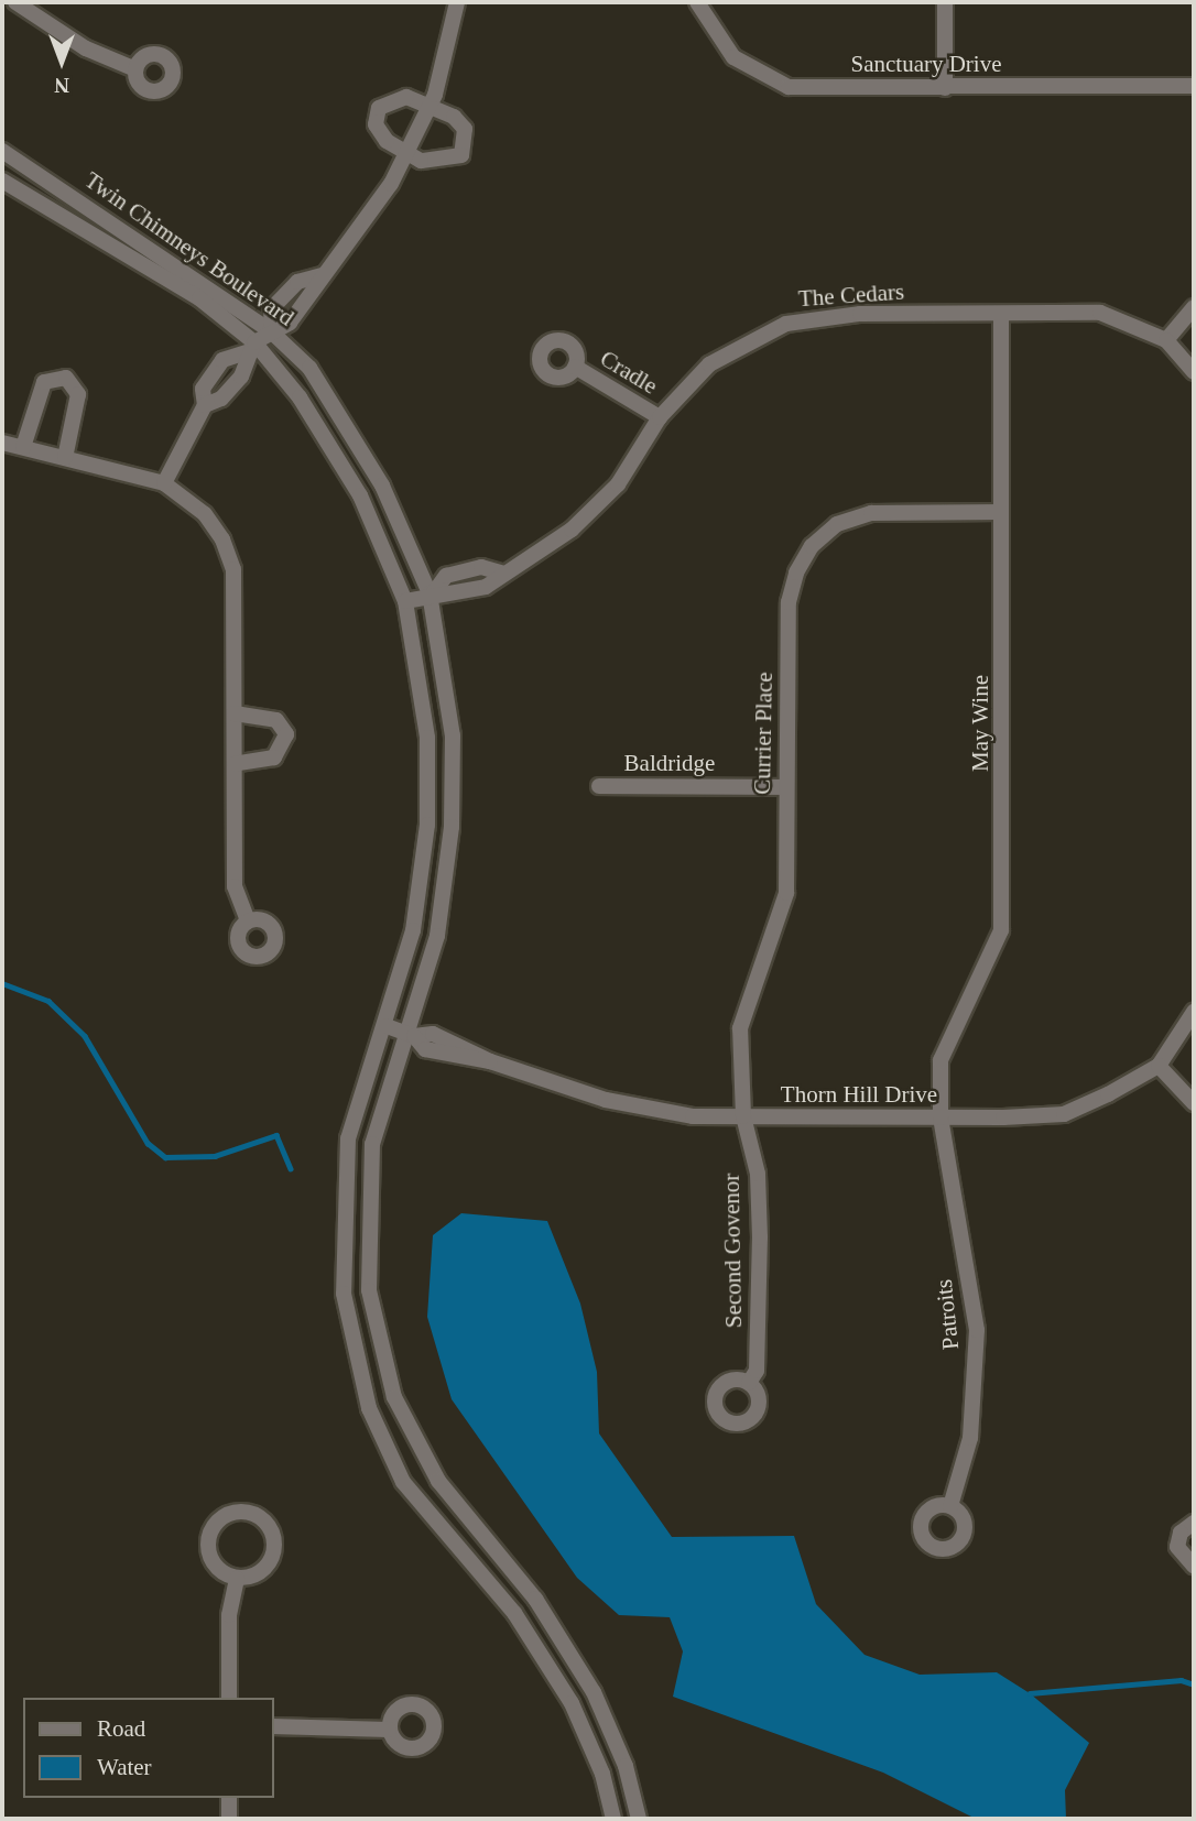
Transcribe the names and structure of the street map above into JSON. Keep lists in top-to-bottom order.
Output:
{
  "streets": {
    "street": [
      "Sanctuary Drive",
      "Twin Chimneys Boulevard",
      "The Cedars",
      "Cradle",
      "May Wine",
      "Currier Place",
      "Baldridge",
      "Thorn Hill Drive",
      "Second Govenor",
      "Patroits"
    ]
  },
  "crossings": [
    ["Twin Chimneys Boulevard", "The Cedars"],
    ["Twin Chimneys Boulevard", "Thorn Hill Drive"],
    ["The Cedars", "Cradle"],
    ["The Cedars", "May Wine"],
    ["May Wine", "Currier Place"],
    ["May Wine", "Thorn Hill Drive"],
    ["May Wine", "Patroits"],
    ["Currier Place", "Baldridge"],
    ["Currier Place", "Thorn Hill Drive"],
    ["Currier Place", "Second Govenor"],
    ["Thorn Hill Drive", "Second Govenor"],
    ["Thorn Hill Drive", "Patroits"]
  ],
  "legend": ["Road", "Water"],
  "north": "bottom"
}
